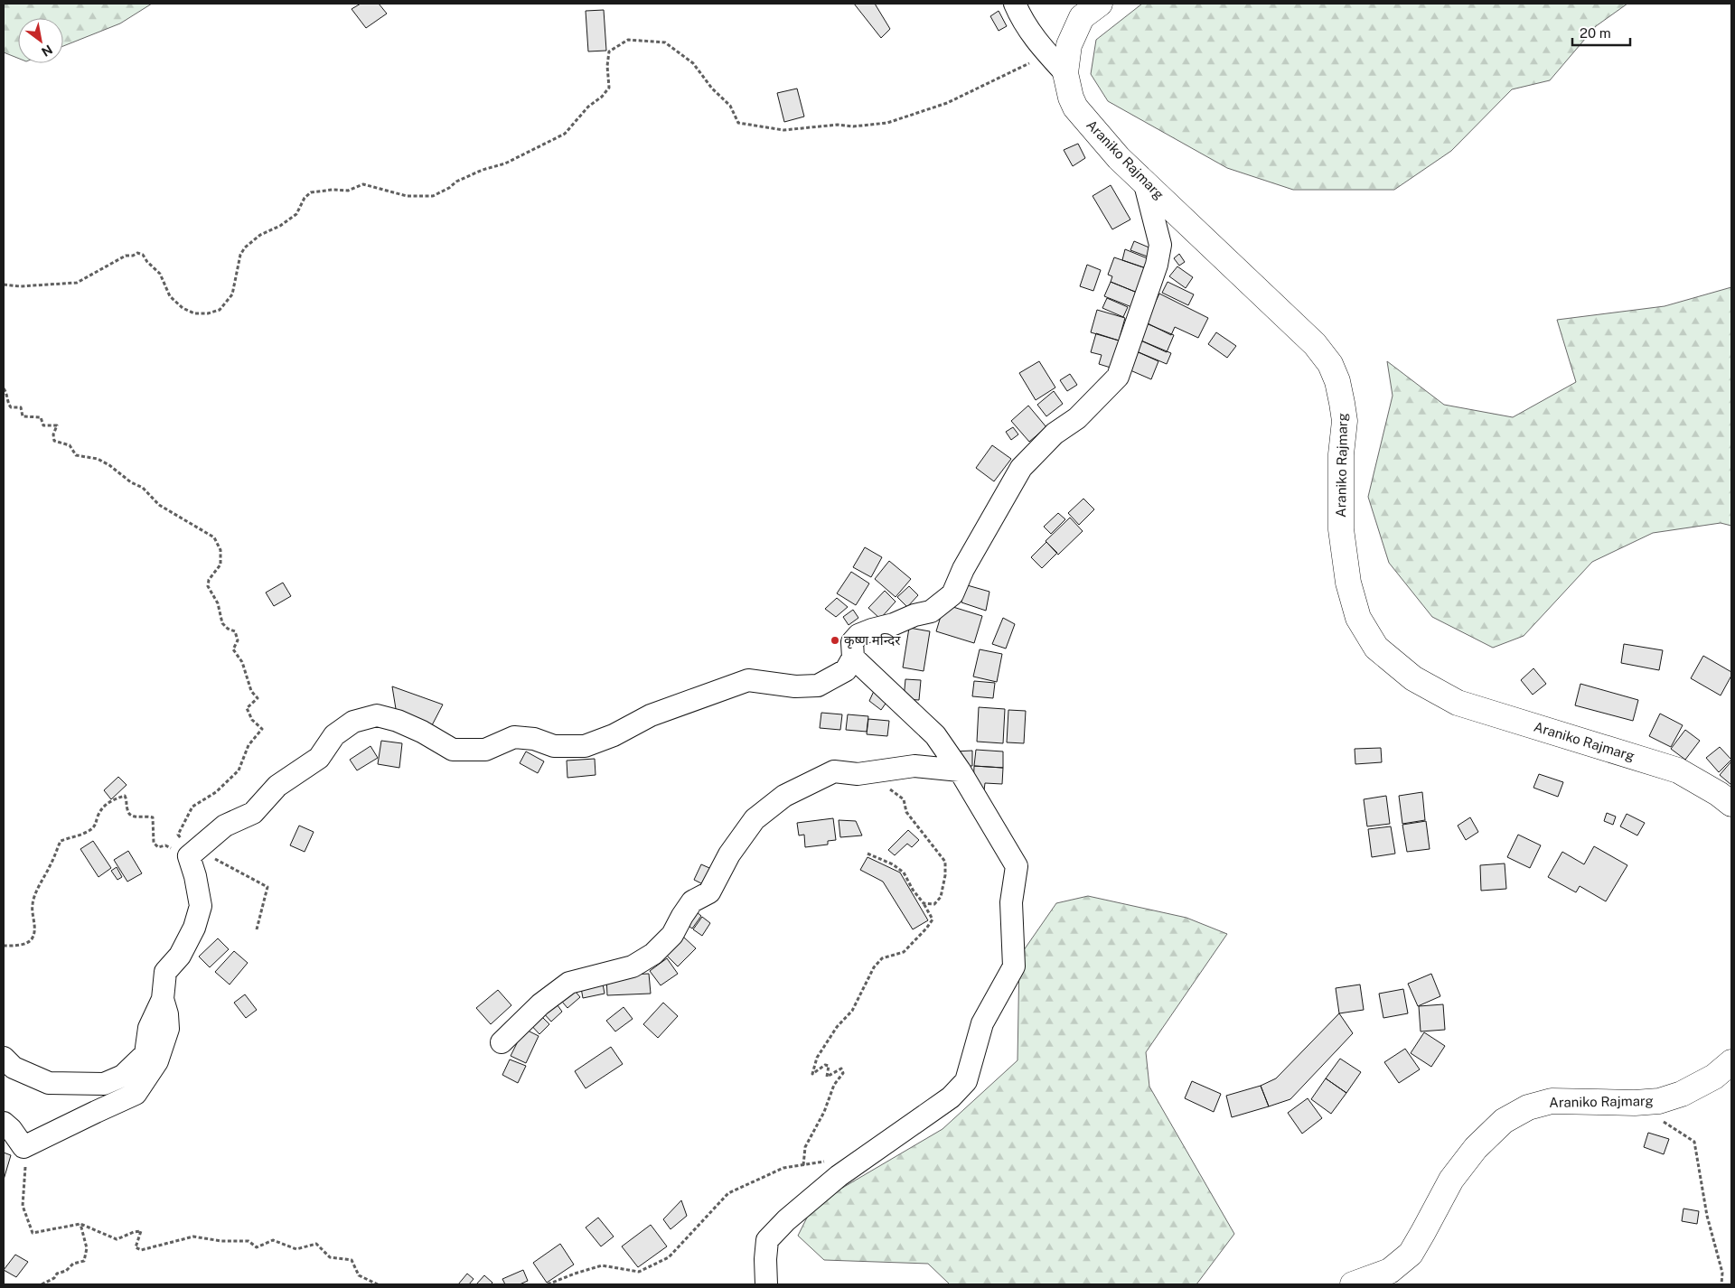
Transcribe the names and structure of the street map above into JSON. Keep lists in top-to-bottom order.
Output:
{
  "streets": {
    "highway": ["Araniko Rajmarg"]
  },
  "places": ["कृष्ण मन्दिर"],
  "scale_bar": "20 m",
  "north": "bottom right"
}
